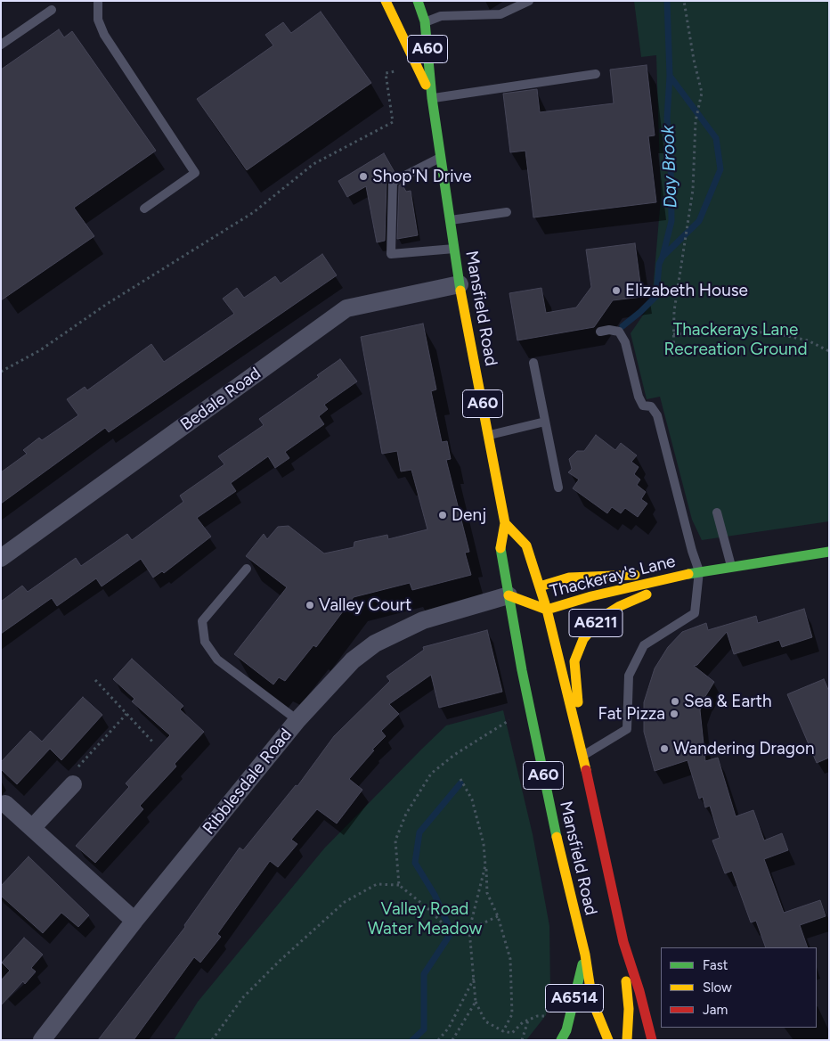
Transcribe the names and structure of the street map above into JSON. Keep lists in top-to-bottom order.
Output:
{
  "streets": {
    "main road": [
      "A60",
      "Mansfield Road",
      "Thackeray's Lane",
      "A6211",
      "A6514"
    ],
    "street": ["Bedale Road", "Ribblesdale Road"]
  },
  "crossings": [
    ["Mansfield Road", "Bedale Road"],
    ["Mansfield Road", "Thackeray's Lane"],
    ["Mansfield Road", "Ribblesdale Road"],
    ["Mansfield Road", "A6514"],
    ["Thackeray's Lane", "Ribblesdale Road"]
  ],
  "water": ["Day Brook"],
  "parks": ["Thackerays Lane Recreation Ground", "Valley Road Water Meadow"],
  "places": [
    "Shop'N Drive",
    "Elizabeth House",
    "Denj",
    "Valley Court",
    "Sea & Earth",
    "Fat Pizza",
    "Wandering Dragon"
  ],
  "legend": ["Fast", "Slow", "Jam"]
}
